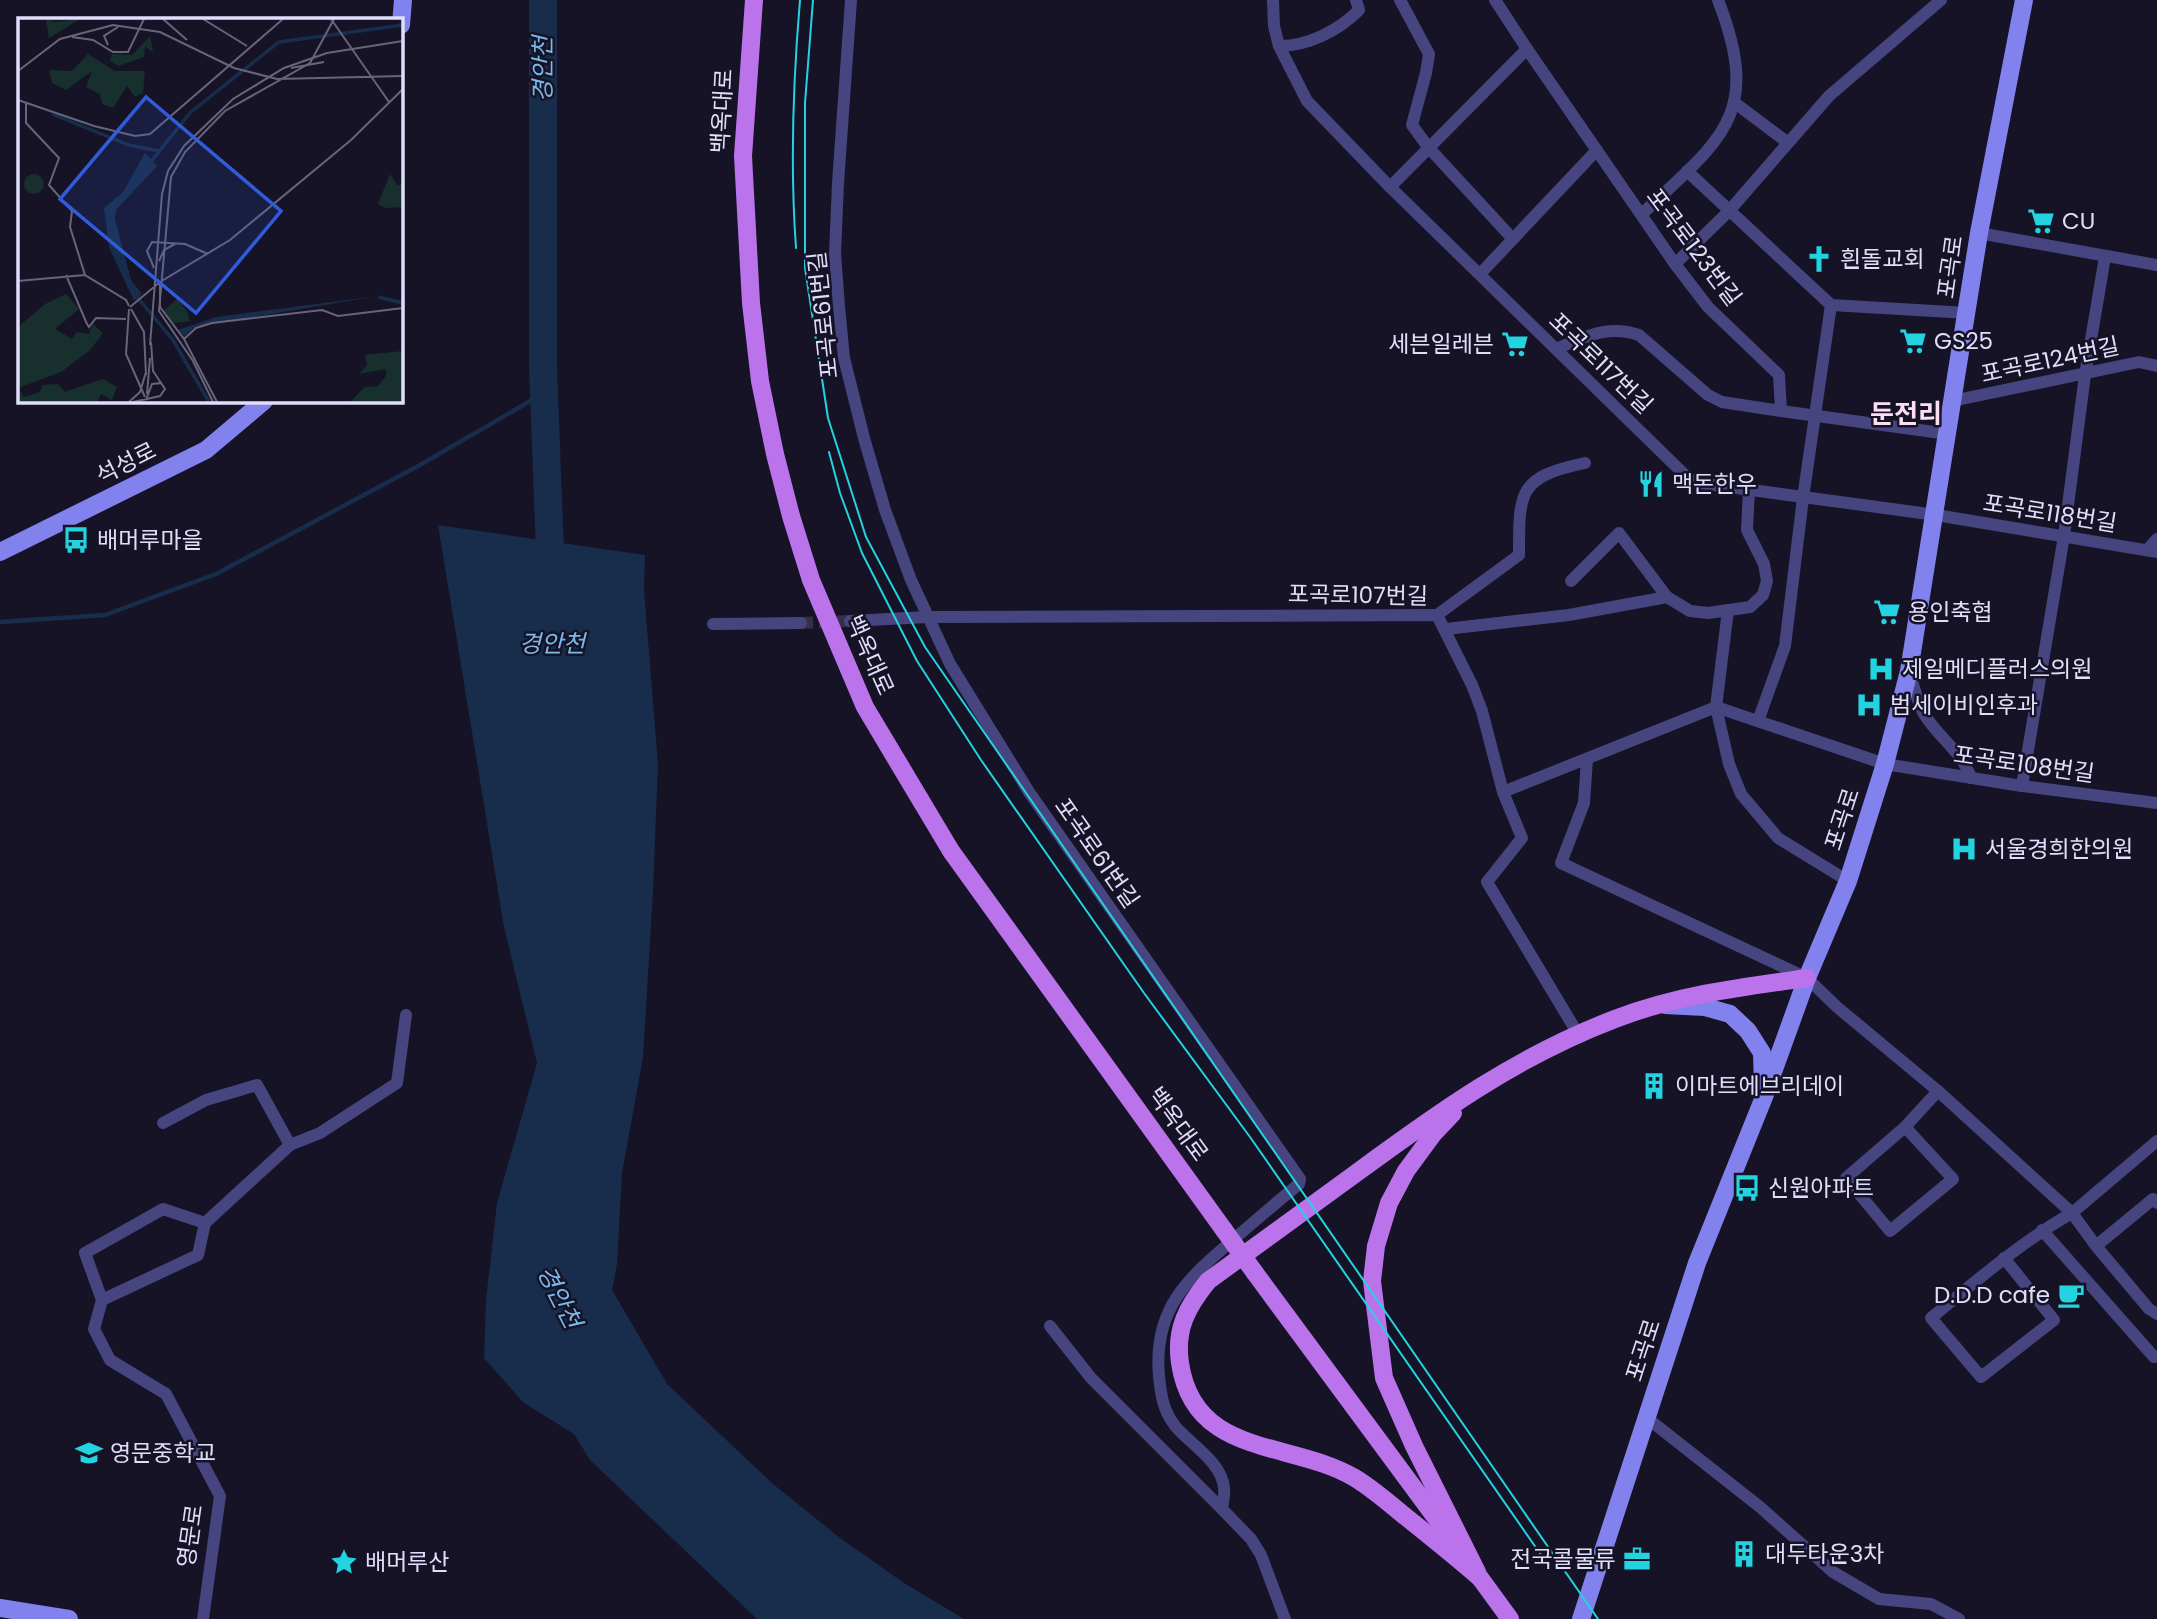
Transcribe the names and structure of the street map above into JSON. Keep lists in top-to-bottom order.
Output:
{
  "streets": {
    "main road": ["백옥대로"],
    "street": [
      "포곡로123번길",
      "포곡로",
      "포곡로61번길",
      "포곡로124번길",
      "포곡로117번길",
      "석성로",
      "포곡로118번길",
      "포곡로107번길",
      "포곡로108번길",
      "영문로"
    ]
  },
  "crossings": [
    ["포곡로", "포곡로124번길"],
    ["포곡로", "포곡로117번길"],
    ["포곡로", "포곡로118번길"],
    ["포곡로", "포곡로108번길"],
    ["포곡로61번길", "포곡로107번길"],
    ["포곡로117번길", "포곡로118번길"]
  ],
  "districts": ["둔전리"],
  "water": ["경안천"],
  "places": {
    "supermarket": [
      "CU",
      "GS25",
      "세븐일레븐",
      "용인축협"
    ],
    "church": ["흰돌교회"],
    "restaurant": ["맥돈한우"],
    "bus stop": ["배머루마을", "신원아파트"],
    "hospital": ["제일메디플러스의원", "범세이비인후과", "서울경희한의원"],
    "building": ["이마트에브리데이", "대두타운3차"],
    "cafe": ["D.D.D cafe"],
    "school or university": ["영문중학교"],
    "office": ["전국콜물류"],
    "place": ["배머루산"]
  }
}
